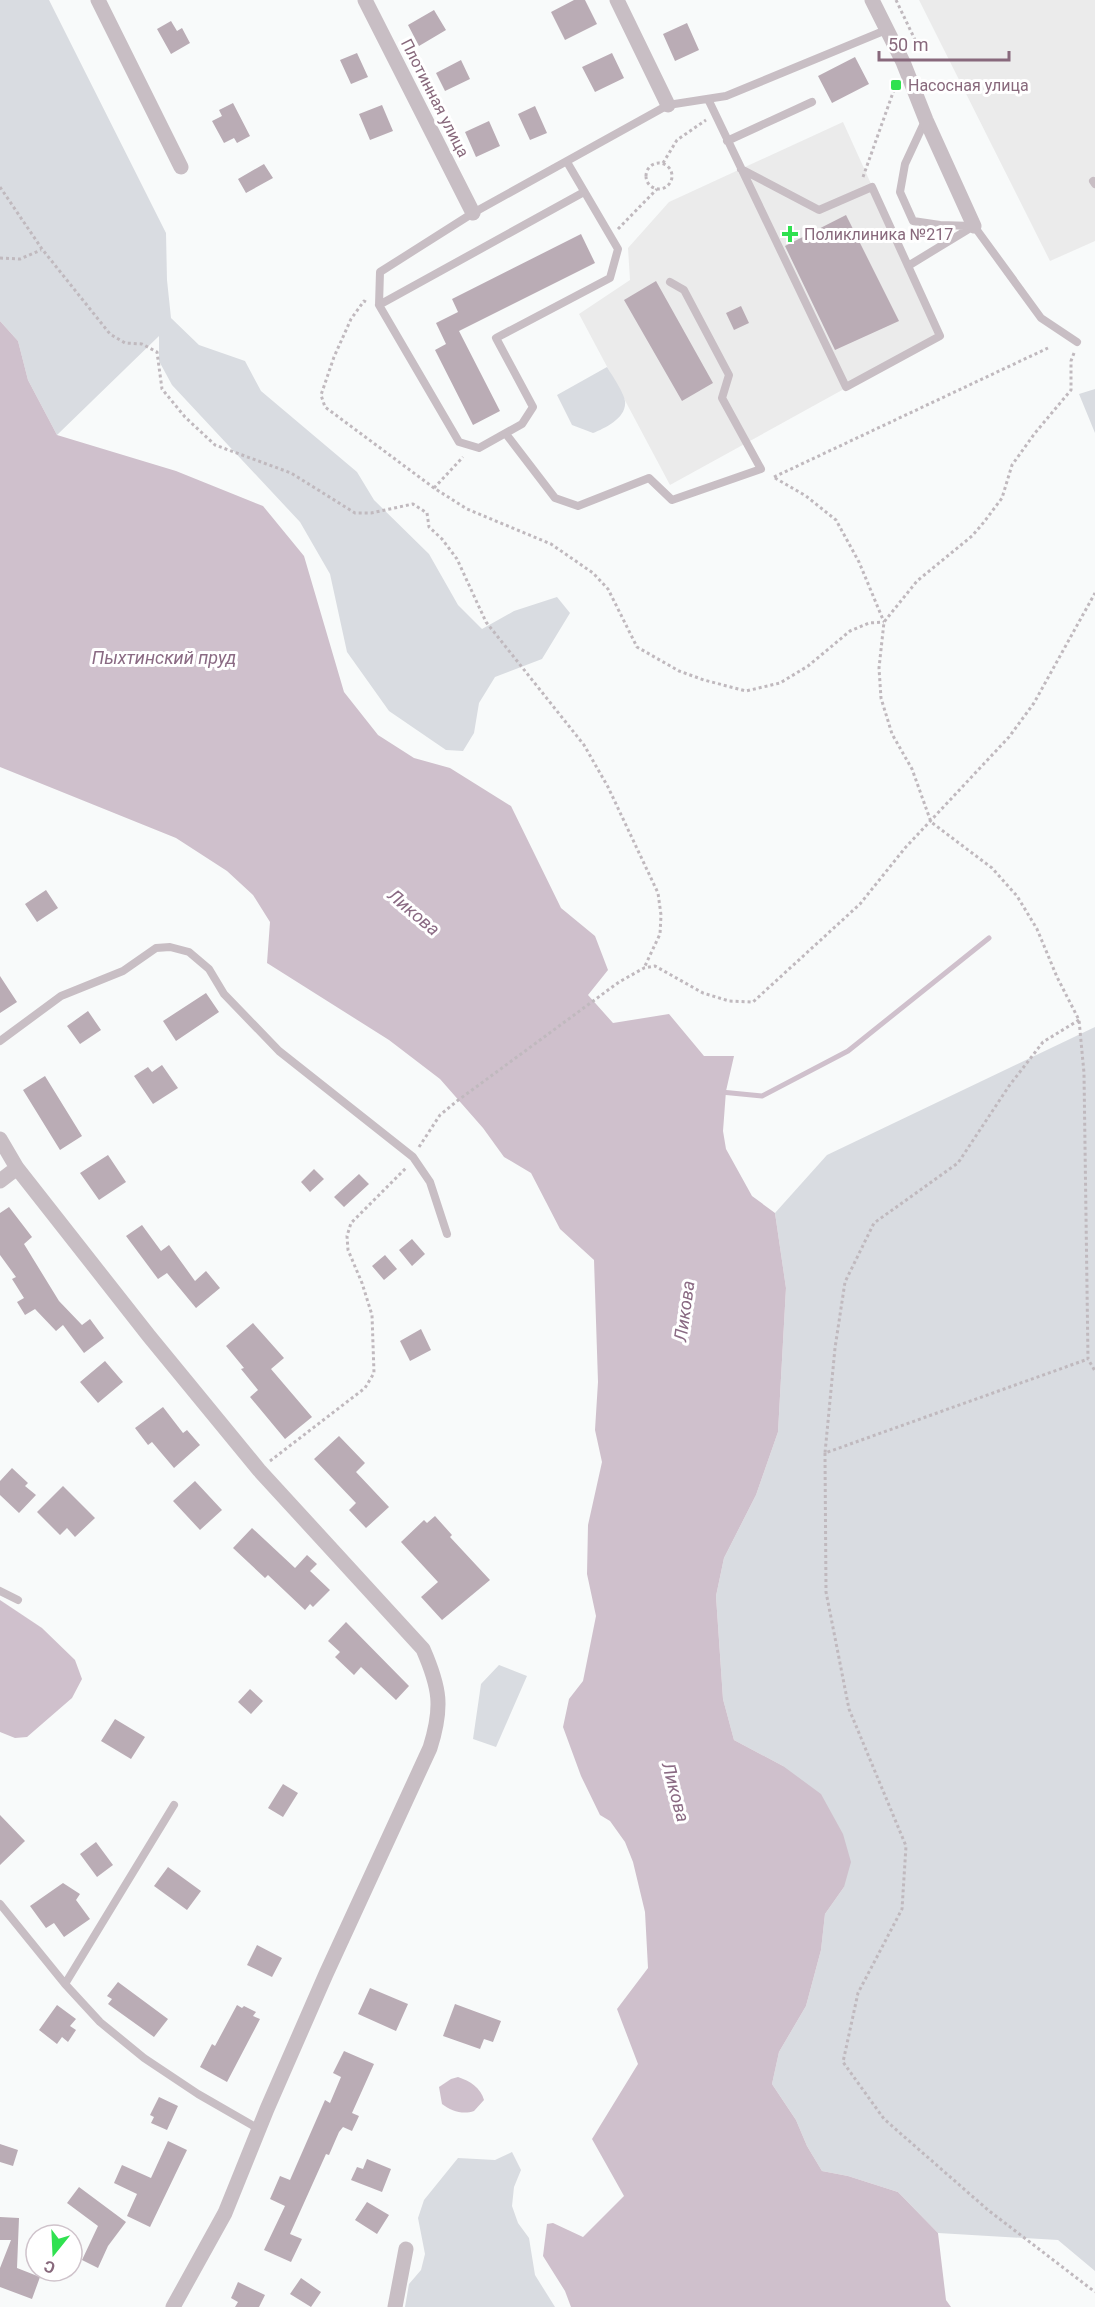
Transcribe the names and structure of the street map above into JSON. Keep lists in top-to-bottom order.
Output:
{
  "streets": {
    "street": ["Плотинная улица"]
  },
  "water": ["Пыхтинский пруд", "Ликова"],
  "places": {
    "transit": ["Насосная улица"],
    "health": ["Поликлиника №217"]
  },
  "scale_bar": "50 m",
  "north": "bottom"
}
